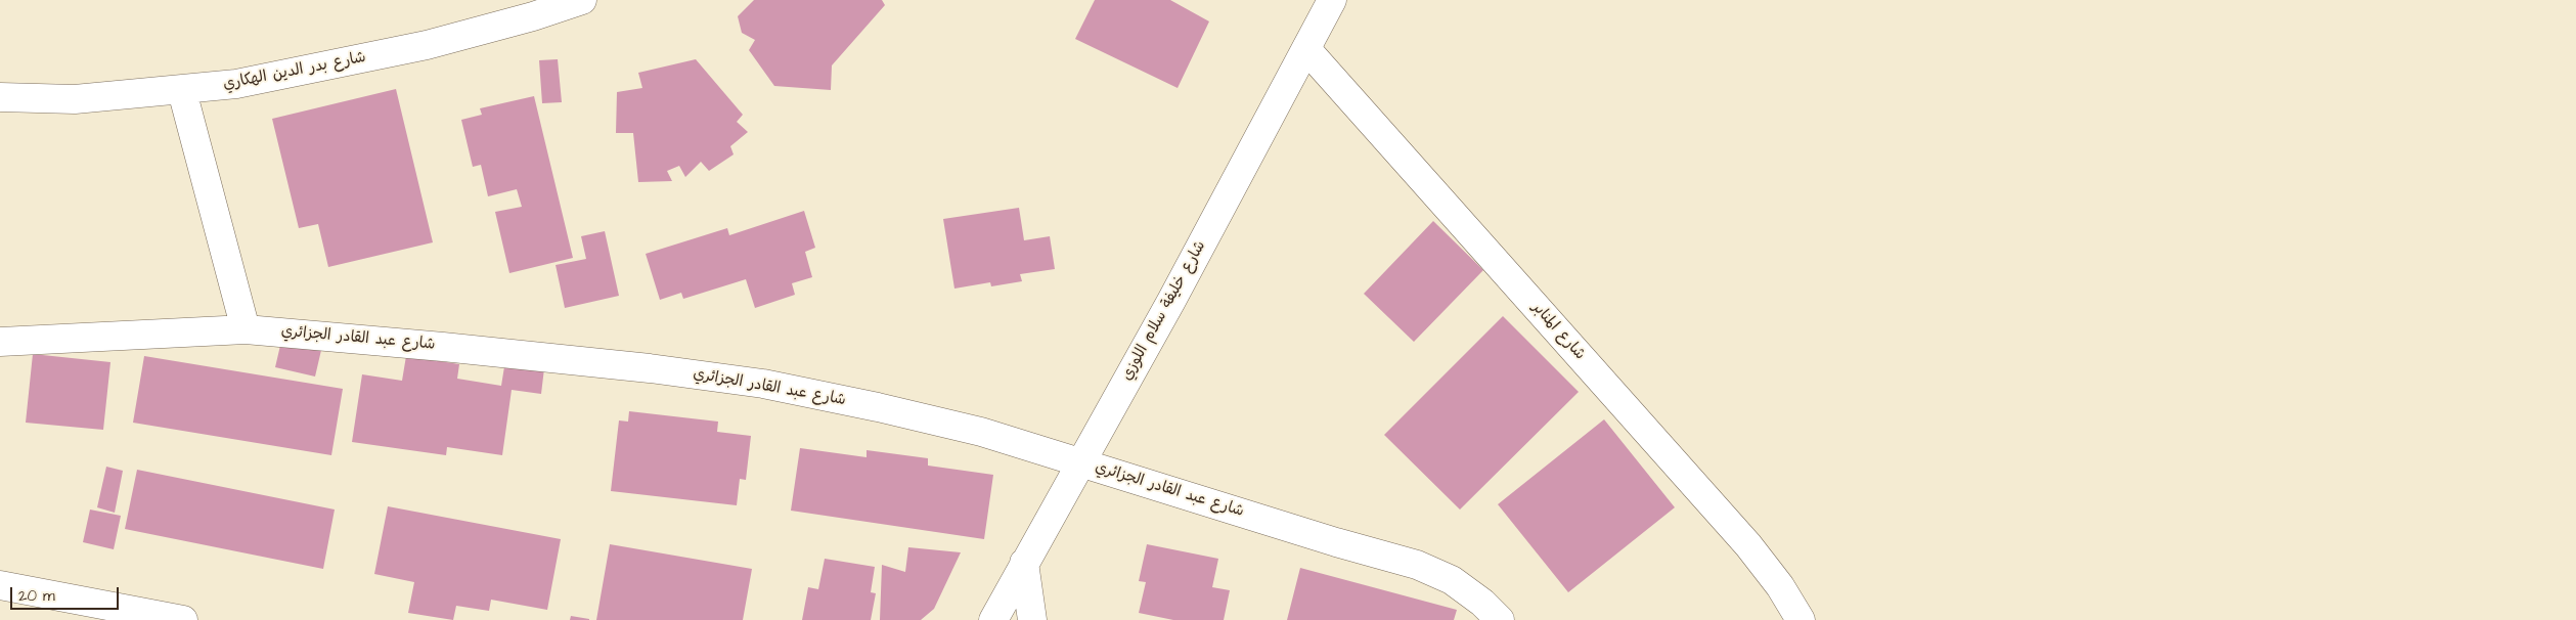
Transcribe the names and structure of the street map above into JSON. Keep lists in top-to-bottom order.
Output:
{
  "streets": {
    "street": [
      "شارع بدر الدين الهكاري",
      "شارع خليفة سلام اللوزي",
      "شارع المنابر",
      "شارع عبد القادر الجزائري"
    ]
  },
  "crossings": [
    ["شارع خليفة سلام اللوزي", "شارع المنابر"],
    ["شارع خليفة سلام اللوزي", "شارع عبد القادر الجزائري"]
  ],
  "scale_bar": "20 m"
}
